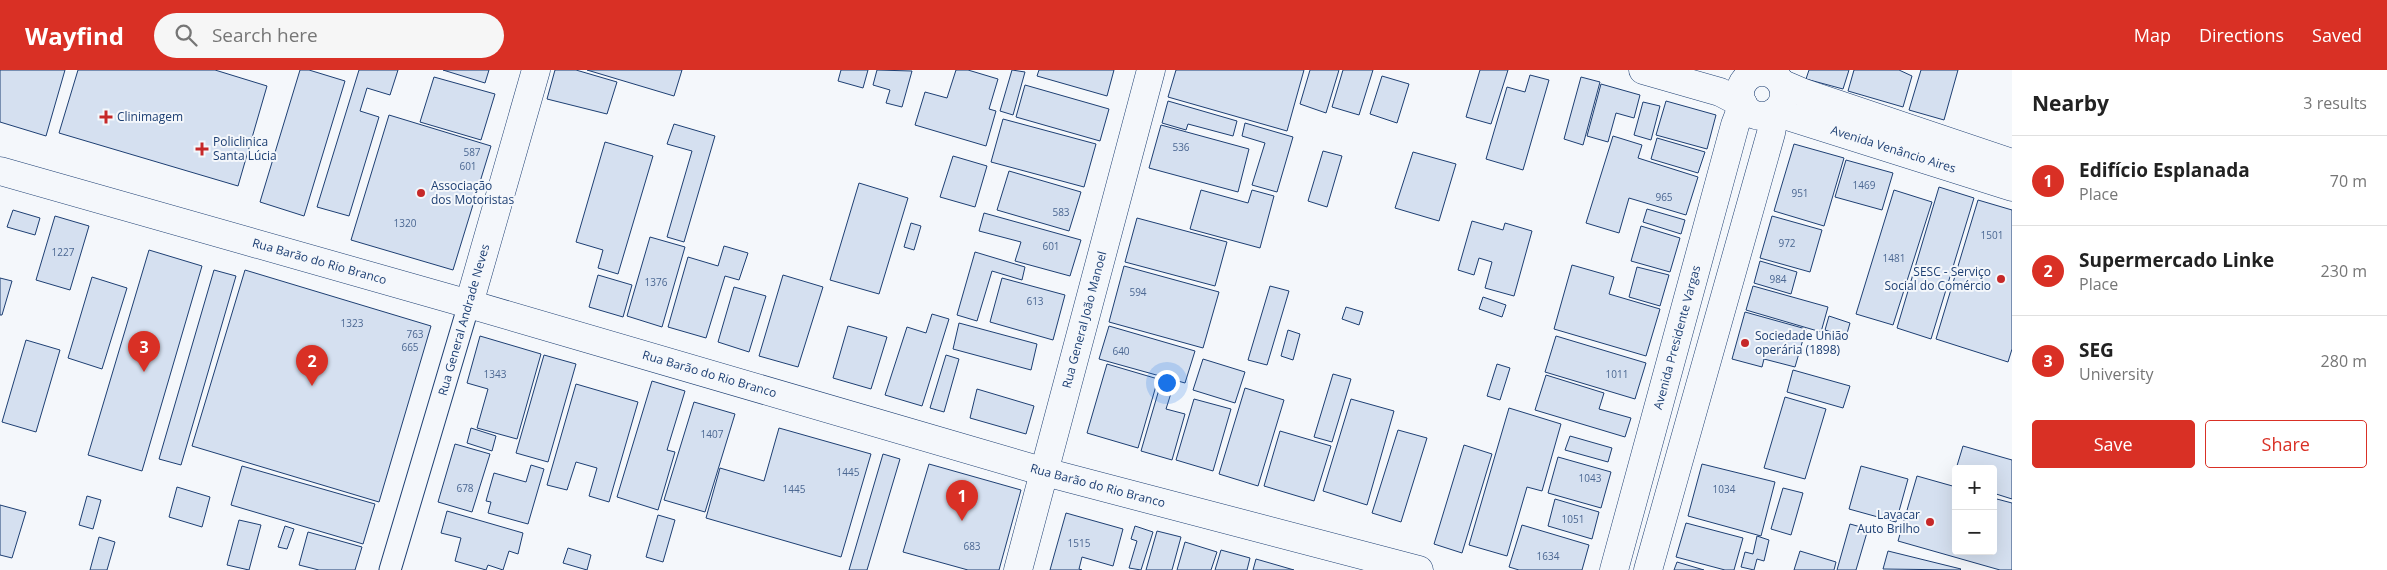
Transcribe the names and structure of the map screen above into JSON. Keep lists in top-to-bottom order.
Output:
{
  "streets": {
    "main road": [
      "Avenida Venâncio Aires",
      "Rua Barão do Rio Branco",
      "Rua General Andrade Neves",
      "Rua General João Manoel",
      "Avenida Presidente Vargas"
    ]
  },
  "crossings": [
    ["Avenida Venâncio Aires", "Avenida Presidente Vargas"],
    ["Rua Barão do Rio Branco", "Rua General Andrade Neves"],
    ["Rua Barão do Rio Branco", "Rua General João Manoel"]
  ],
  "places": {
    "health": ["Clinimagem", "Policlinica Santa Lúcia"],
    "other": [
      "Associação dos Motoristas",
      "SESC - Serviço Social do Comércio",
      "Sociedade União operária (1898)",
      "Lavacar Auto Brilho"
    ]
  },
  "house_numbers": [
    "536",
    "587",
    "601",
    "1469",
    "951",
    "965",
    "583",
    "1320",
    "1501",
    "972",
    "601",
    "1227",
    "1481",
    "984",
    "1376",
    "594",
    "613",
    "1323",
    "763",
    "665",
    "640",
    "1343",
    "1011",
    "1407",
    "1445",
    "1043",
    "678",
    "1445",
    "1034",
    "1051",
    "1515",
    "683",
    "1634"
  ],
  "page": {
    "header": "Wayfind",
    "search": "Search here",
    "nav": ["Map", "Directions", "Saved"],
    "heading": ["Nearby", "3 results"],
    "list": [
      {
        "mark": "1",
        "name": "Edifício Esplanada",
        "note": "Place",
        "value": "70 m"
      },
      {
        "mark": "2",
        "name": "Supermercado Linke",
        "note": "Place",
        "value": "230 m"
      },
      {
        "mark": "3",
        "name": "SEG",
        "note": "University",
        "value": "280 m"
      }
    ],
    "pins": ["3", "2", "1"],
    "buttons": ["Save", "Share"],
    "map_buttons": ["+", "−"]
  }
}
